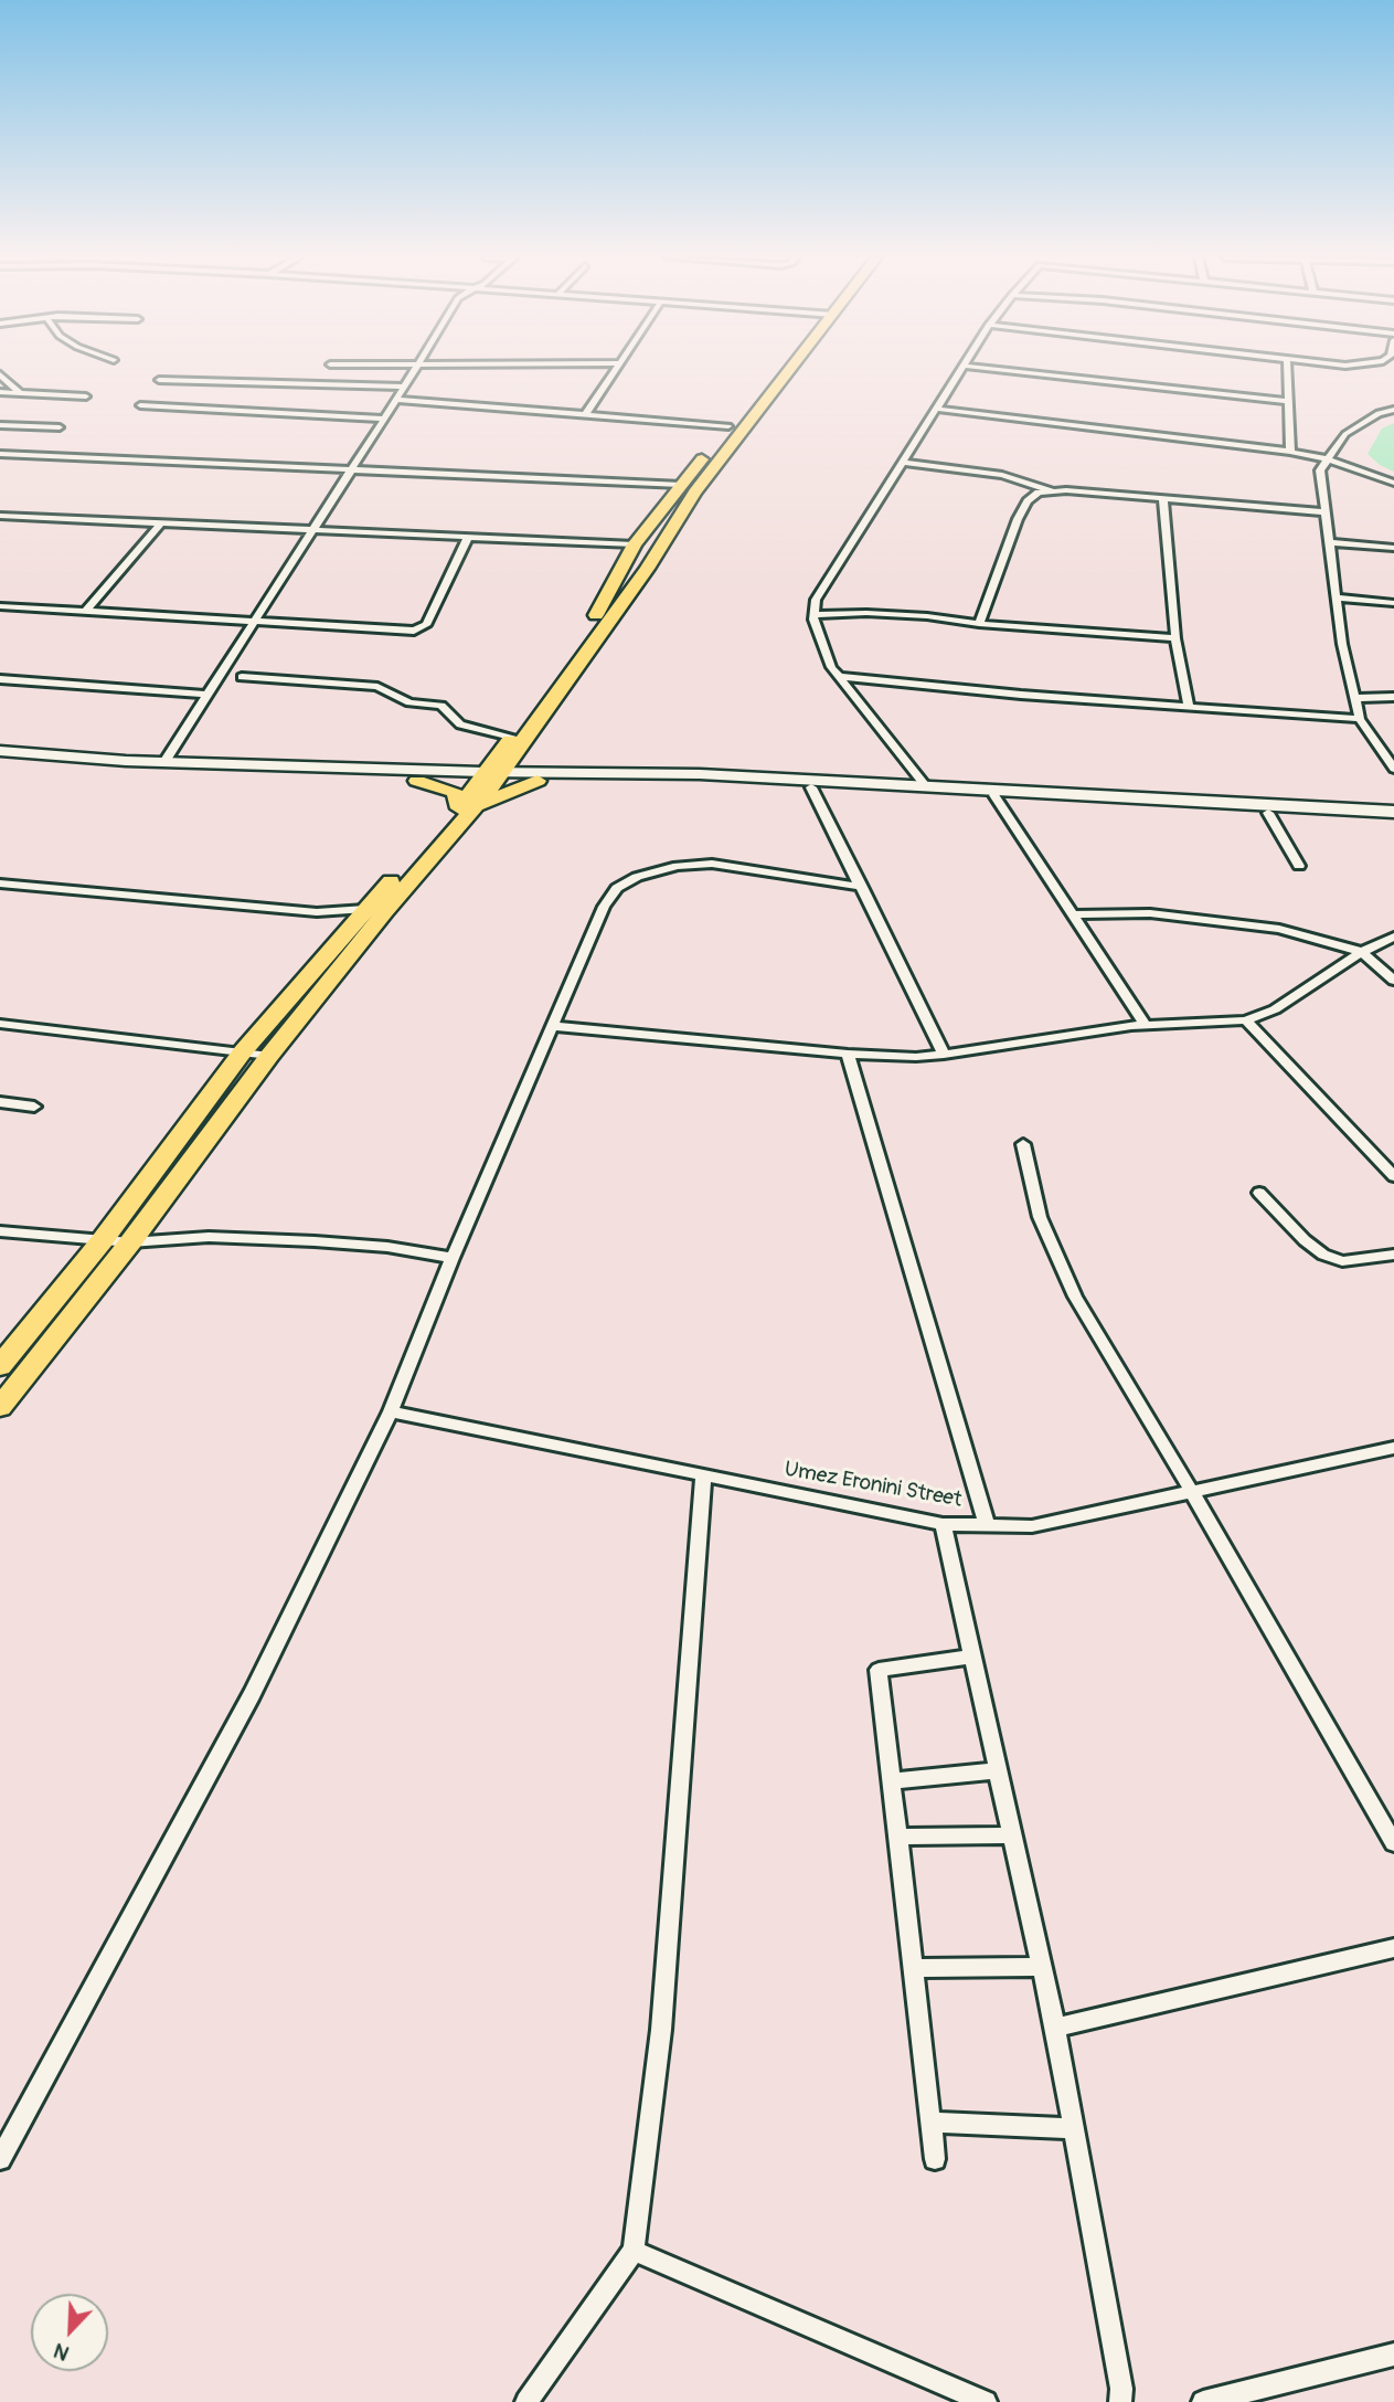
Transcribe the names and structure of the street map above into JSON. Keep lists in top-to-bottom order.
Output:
{
  "streets": {
    "street": ["Umez Eronini Street"]
  },
  "north": "bottom left"
}
